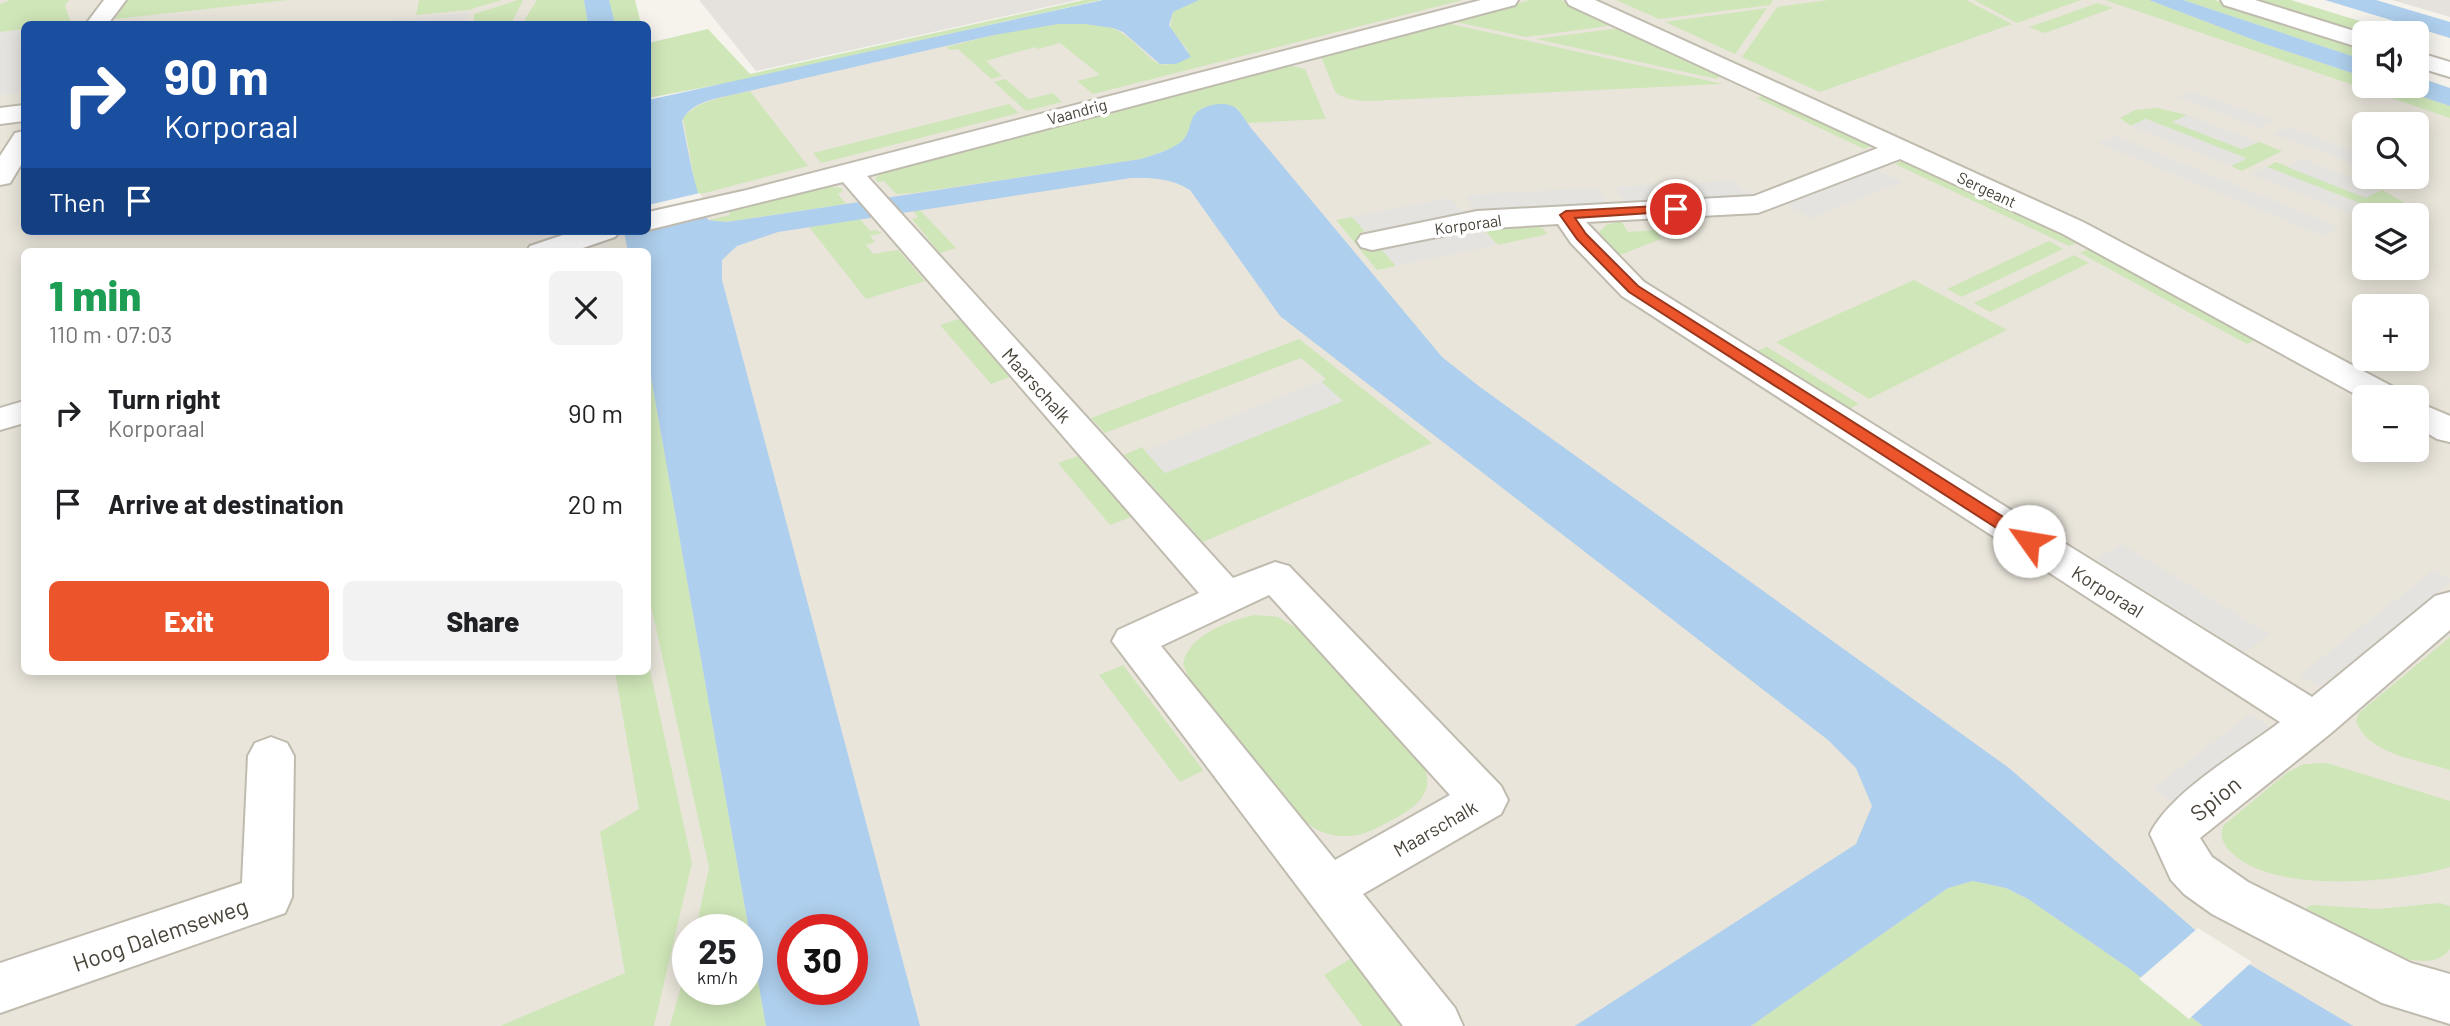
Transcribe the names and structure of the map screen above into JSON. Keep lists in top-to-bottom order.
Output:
{
  "streets": {
    "street": [
      "Vaandrig",
      "Sergeant",
      "Korporaal",
      "Maarschalk",
      "Spion",
      "Hoog Dalemseweg"
    ]
  },
  "crossings": [
    ["Vaandrig", "Maarschalk"],
    ["Sergeant", "Korporaal"],
    ["Korporaal", "Spion"]
  ],
  "page": {
    "map_buttons": ["+", "−"],
    "turn": ["90 m", "Korporaal"],
    "then": "Then",
    "heading": ["1 min", "110 m · 07:03"],
    "list": [
      {
        "name": "Turn right",
        "note": "Korporaal",
        "value": "90 m"
      },
      {
        "name": "Arrive at destination",
        "value": "20 m"
      }
    ],
    "buttons": ["Exit", "Share"],
    "speed": "25 km/h",
    "limit": "30"
  }
}
